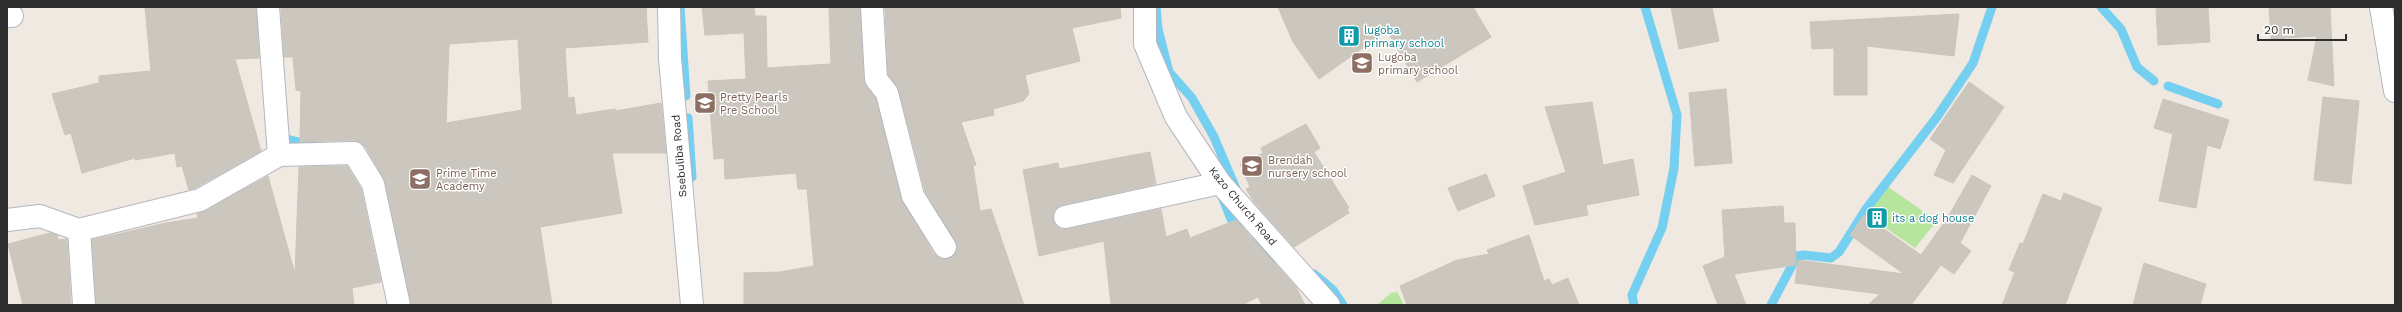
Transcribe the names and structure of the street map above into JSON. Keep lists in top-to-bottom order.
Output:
{
  "streets": {
    "street": ["Ssebuliba Road", "Kazo Church Road"]
  },
  "places": {
    "building": ["lugoba primary school", "its a dog house"],
    "school or university": [
      "Lugoba primary school",
      "Pretty Pearls Pre School",
      "Brendah nursery school",
      "Prime Time Academy"
    ]
  },
  "scale_bar": "20 m"
}
